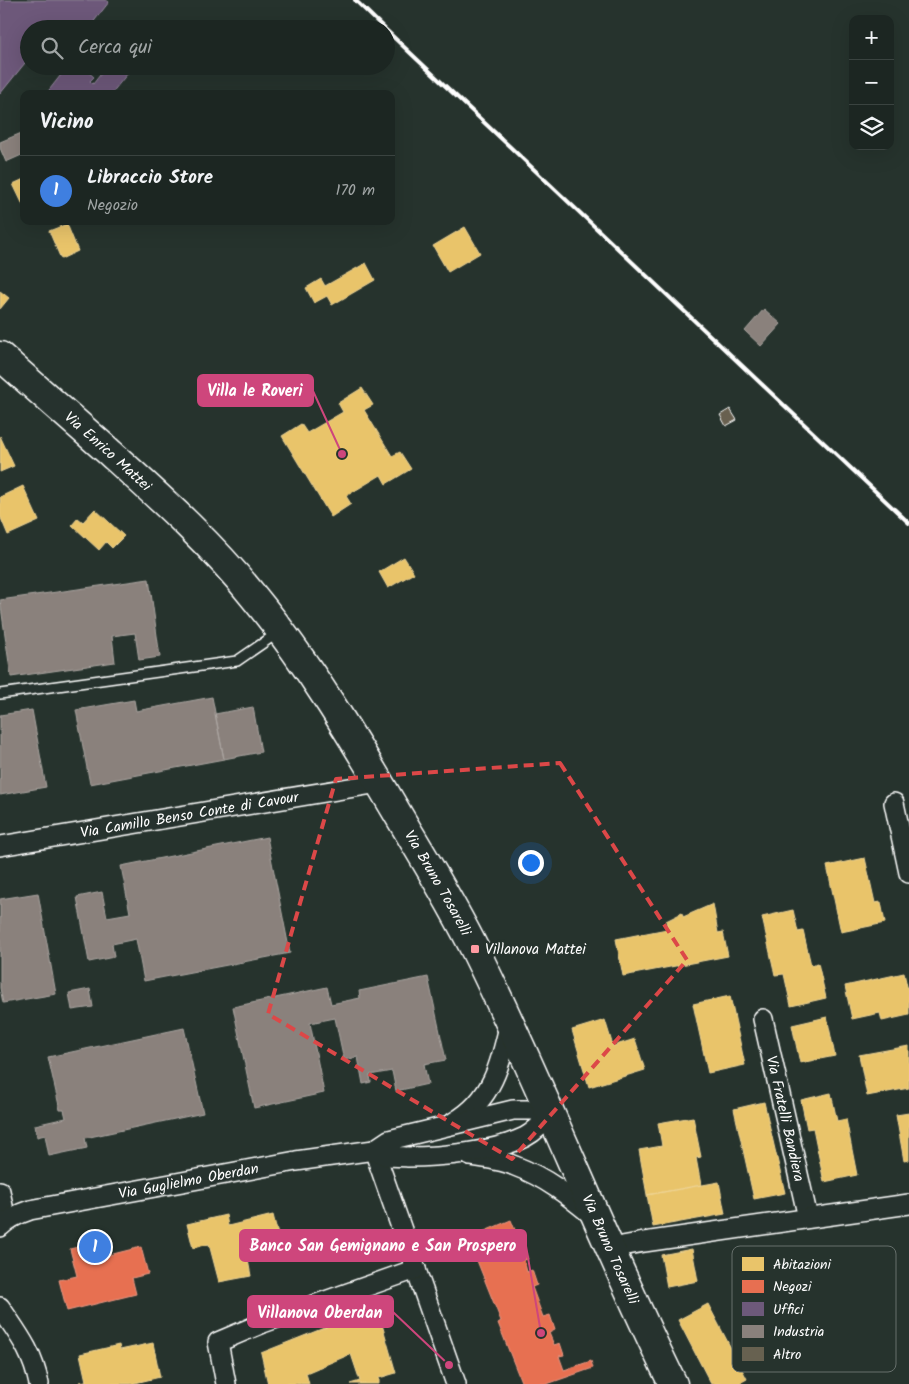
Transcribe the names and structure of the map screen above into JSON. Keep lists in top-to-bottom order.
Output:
{
  "streets": {
    "main road": ["Via Enrico Mattei", "Via Bruno Tosarelli"],
    "street": ["Via Camillo Benso Conte di Cavour", "Via Fratelli Bandiera", "Via Guglielmo Oberdan"]
  },
  "crossings": [
    ["Via Enrico Mattei", "Via Bruno Tosarelli"],
    ["Via Camillo Benso Conte di Cavour", "Via Bruno Tosarelli"],
    ["Via Bruno Tosarelli", "Via Guglielmo Oberdan"]
  ],
  "places": {
    "other": ["Villa le Roveri", "Banco San Gemignano e San Prospero", "Villanova Oberdan"],
    "transit": ["Villanova Mattei"]
  },
  "legend": [
    "Abitazioni",
    "Negozi",
    "Uffici",
    "Industria",
    "Altro"
  ],
  "page": {
    "map_buttons": ["+", "−"],
    "search": "Cerca qui",
    "heading": "Vicino",
    "list": [
      {
        "mark": "1",
        "name": "Libraccio Store",
        "note": "Negozio",
        "value": "170 m"
      }
    ],
    "pins": "1"
  }
}
